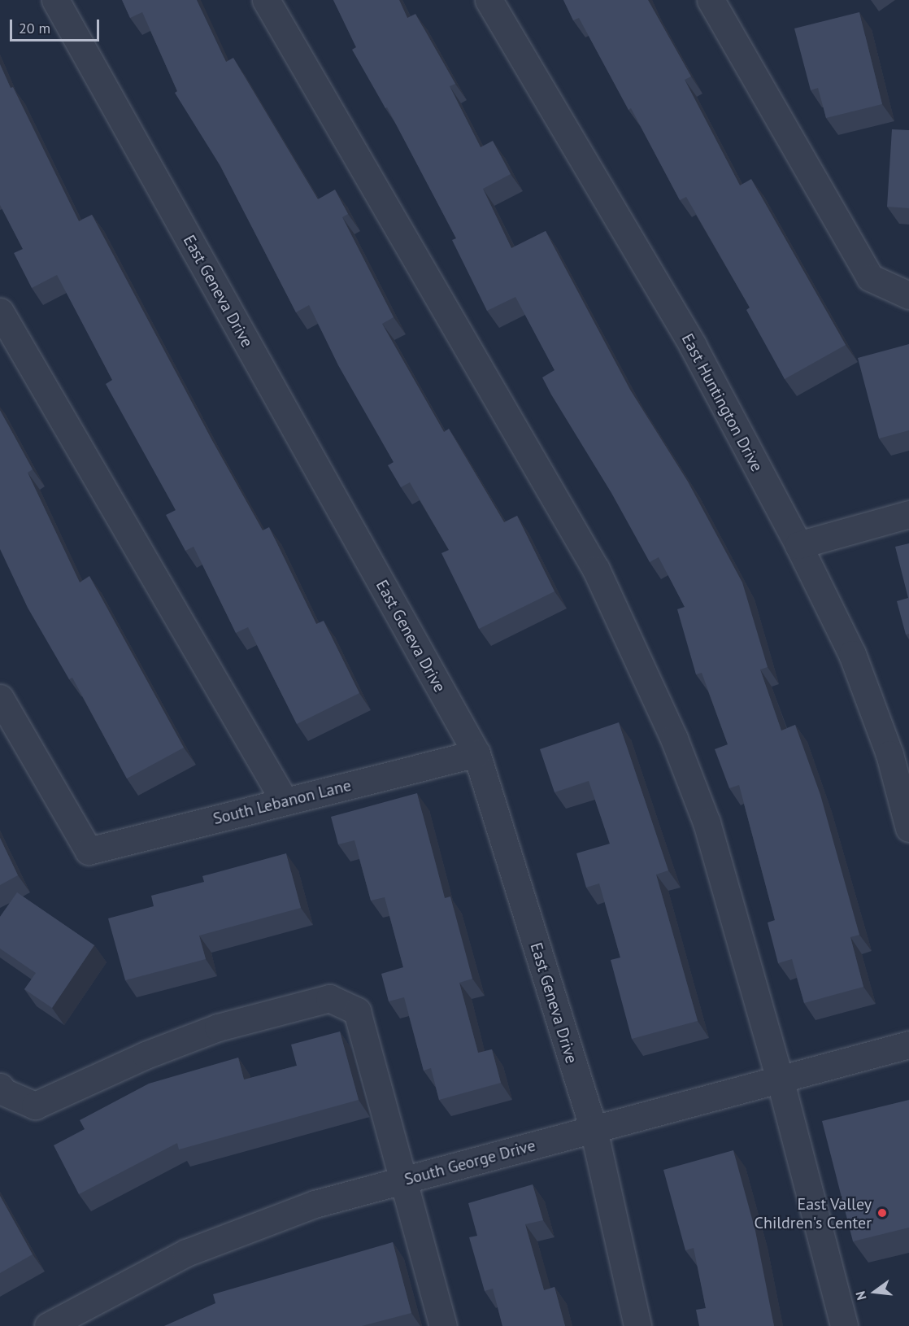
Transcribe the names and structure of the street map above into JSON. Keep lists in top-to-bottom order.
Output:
{
  "streets": {
    "street": [
      "East Geneva Drive",
      "East Huntington Drive",
      "South Lebanon Lane",
      "South George Drive"
    ]
  },
  "crossings": [
    ["East Geneva Drive", "South Lebanon Lane"],
    ["East Geneva Drive", "South George Drive"]
  ],
  "places": ["East Valley Children's Center"],
  "scale_bar": "20 m",
  "north": "left"
}
